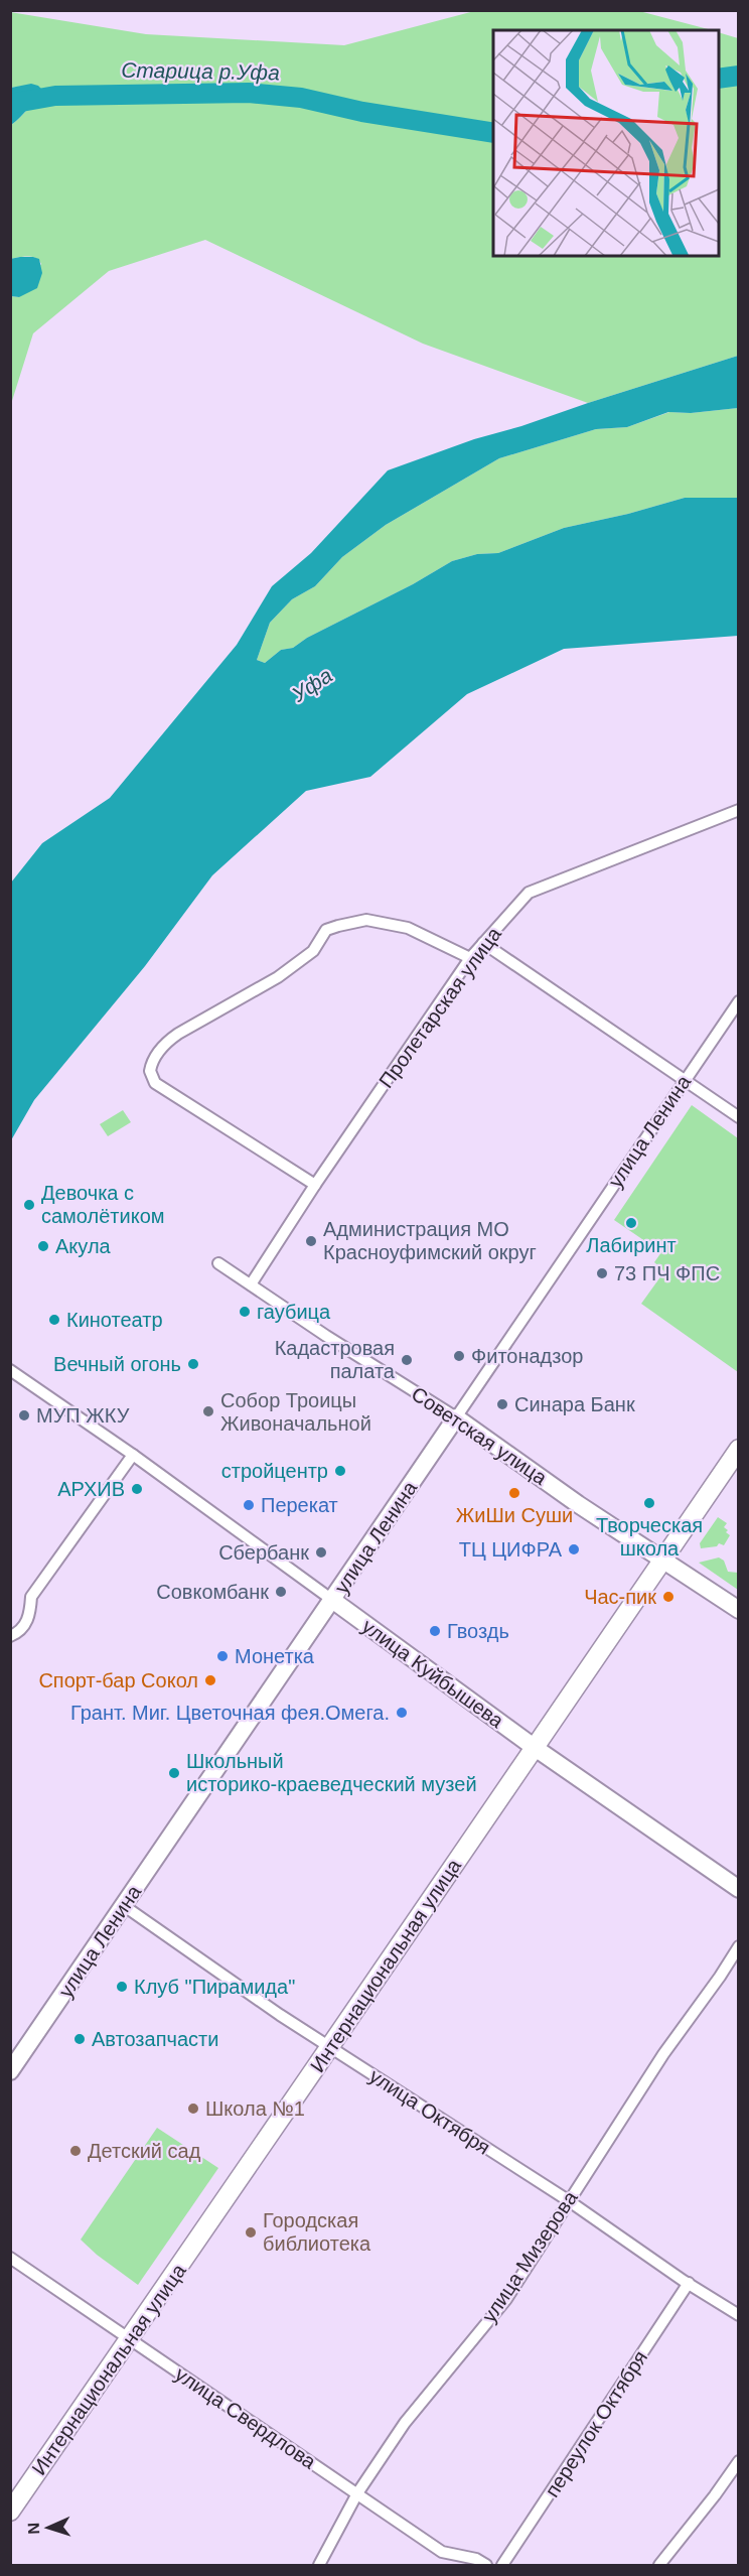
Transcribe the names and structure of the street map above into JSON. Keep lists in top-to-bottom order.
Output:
{
  "streets": {
    "main road": [
      "улица Ленина",
      "Советская улица",
      "улица Куйбышева",
      "Интернациональная улица"
    ],
    "street": [
      "Пролетарская улица",
      "улица Октября",
      "улица Мизерова",
      "улица Свердлова",
      "переулок Октября"
    ]
  },
  "crossings": [
    ["Пролетарская улица", "Советская улица"],
    ["улица Ленина", "Советская улица"],
    ["улица Ленина", "улица Куйбышева"],
    ["улица Ленина", "улица Октября"],
    ["Советская улица", "Интернациональная улица"],
    ["улица Куйбышева", "Интернациональная улица"],
    ["Интернациональная улица", "улица Октября"],
    ["Интернациональная улица", "улица Свердлова"],
    ["улица Октября", "улица Мизерова"],
    ["улица Октября", "переулок Октября"],
    ["улица Мизерова", "улица Свердлова"]
  ],
  "water": ["Старица р.Уфа", "Уфа"],
  "places": [
    "Девочка с самолётиком",
    "Лабиринт",
    "Администрация МО Красноуфимский округ",
    "Акула",
    "73 ПЧ ФПС",
    "гаубица",
    "Кинотеатр",
    "Фитонадзор",
    "Кадастровая палата",
    "Вечный огонь",
    "Синара Банк",
    "Собор Троицы Живоначальной",
    "МУП ЖКУ",
    "стройцентр",
    "АРХИВ",
    "ЖиШи Суши",
    "Творческая школа",
    "Перекат",
    "ТЦ ЦИФРА",
    "Сбербанк",
    "Совкомбанк",
    "Час-пик",
    "Гвоздь",
    "Монетка",
    "Спорт-бар Сокол",
    "Грант. Миг. Цветочная фея.Омега.",
    "Школьный историко-краеведческий музей",
    "Клуб \"Пирамида\"",
    "Автозапчасти",
    "Школа №1",
    "Детский сад",
    "Городская библиотека"
  ],
  "north": "left"
}
